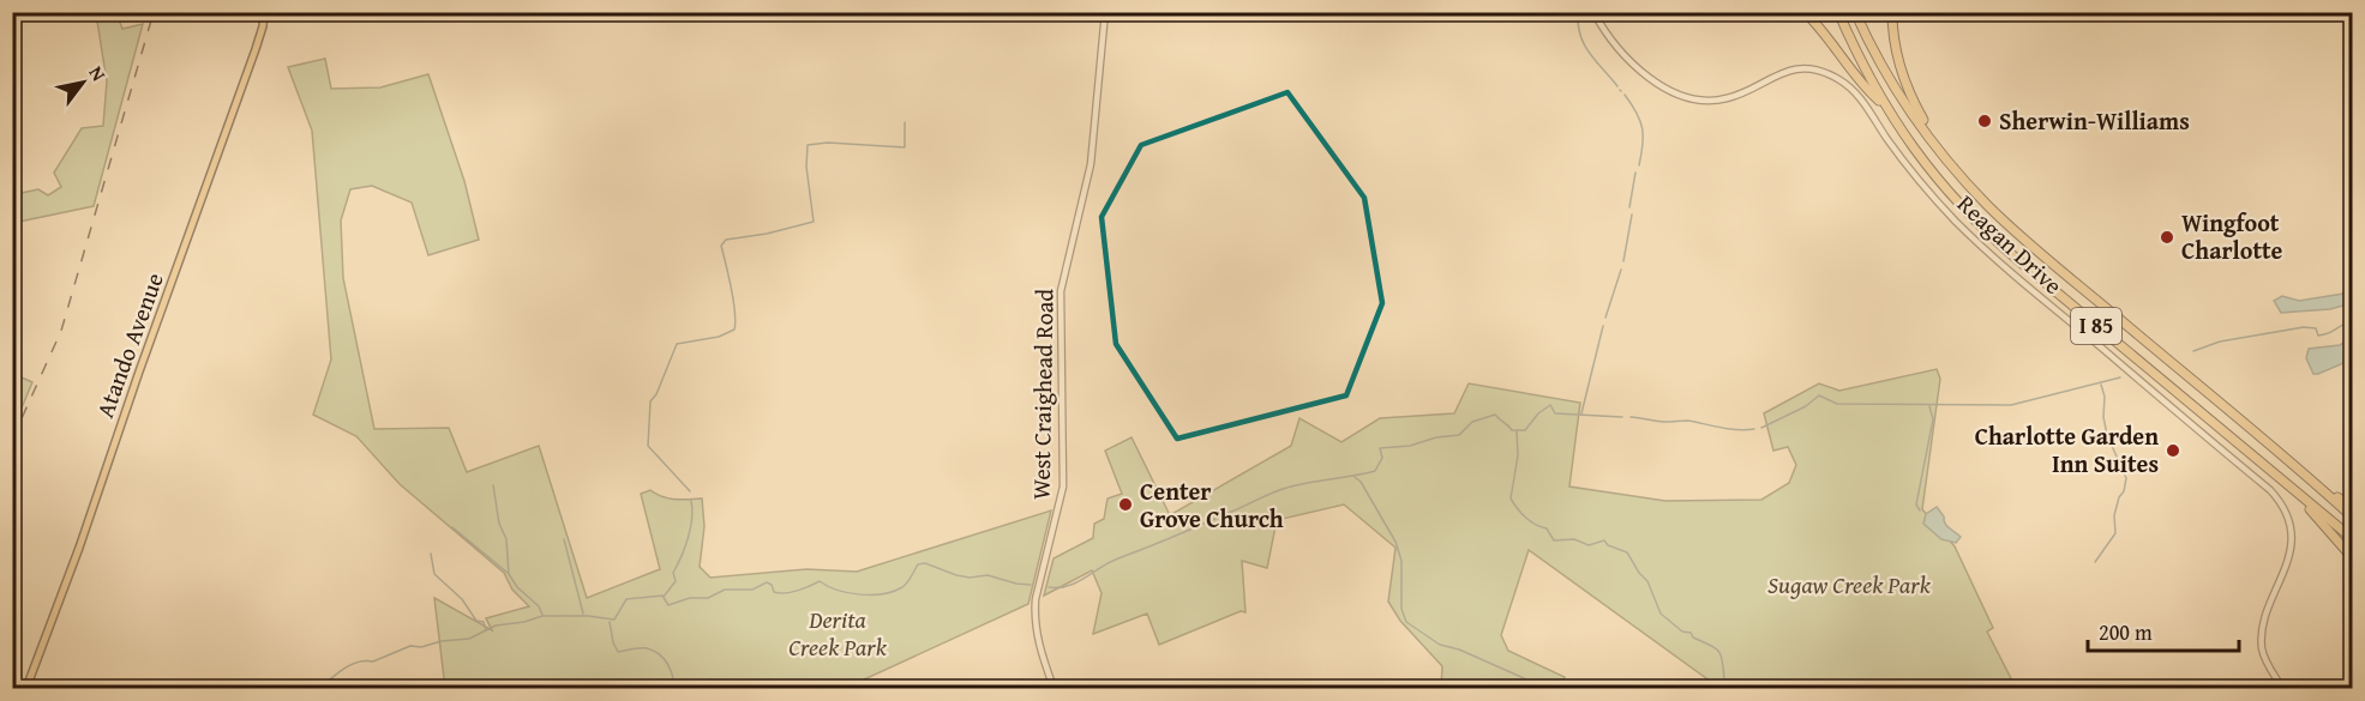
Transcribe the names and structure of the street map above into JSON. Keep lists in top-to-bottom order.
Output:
{
  "streets": {
    "highway": ["I 85"],
    "main road": ["Atando Avenue"],
    "street": ["Reagan Drive", "West Craighead Road"]
  },
  "parks": ["Sugaw Creek Park", "Derita Creek Park"],
  "places": [
    "Sherwin-Williams",
    "Wingfoot Charlotte",
    "Charlotte Garden Inn Suites",
    "Center Grove Church"
  ],
  "scale_bar": "200 m",
  "north": "top right"
}
